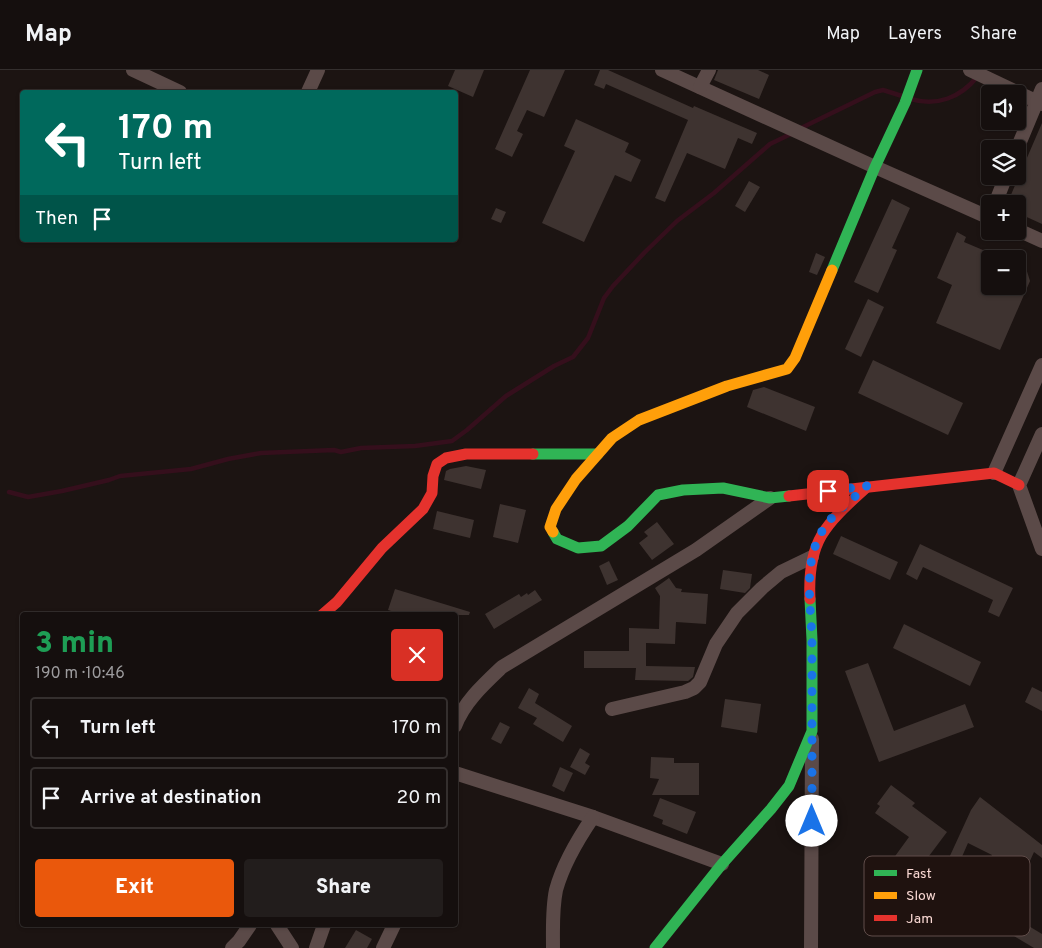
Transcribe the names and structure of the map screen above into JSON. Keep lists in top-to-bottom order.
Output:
{
  "legend": ["Fast", "Slow", "Jam"],
  "page": {
    "header": "Map",
    "nav": ["Map", "Layers", "Share"],
    "map_buttons": ["+", "−"],
    "turn": ["170 m", "Turn left"],
    "then": "Then",
    "heading": ["3 min", "190 m · 10:46"],
    "list": [
      {
        "name": "Turn left",
        "value": "170 m"
      },
      {
        "name": "Arrive at destination",
        "value": "20 m"
      }
    ],
    "buttons": ["Exit", "Share"]
  }
}
